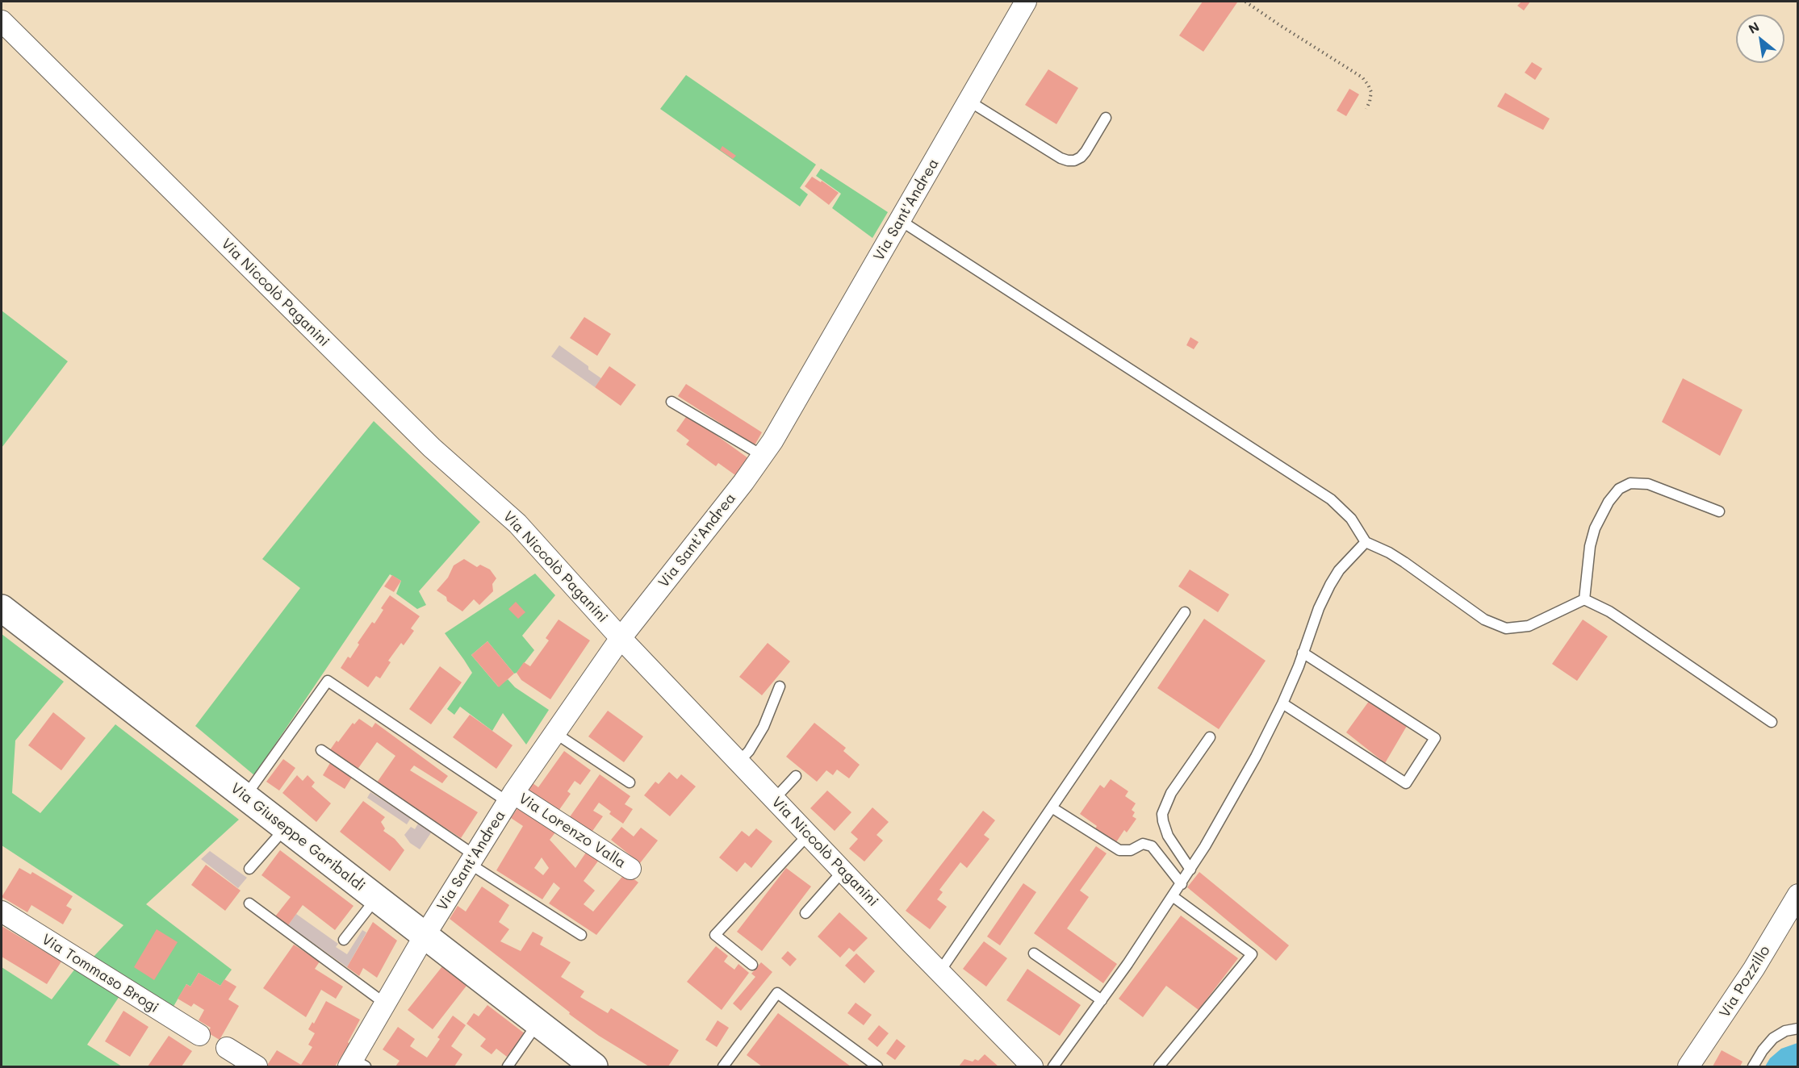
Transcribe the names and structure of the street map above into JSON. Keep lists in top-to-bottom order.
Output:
{
  "streets": {
    "street": [
      "Via Sant'Andrea",
      "Via Niccolò Paganini",
      "Via Lorenzo Valla",
      "Via Giuseppe Garibaldi",
      "Via Tommaso Brogi",
      "Via Pozzillo"
    ]
  },
  "crossings": [
    ["Via Sant'Andrea", "Via Niccolò Paganini"],
    ["Via Sant'Andrea", "Via Lorenzo Valla"],
    ["Via Sant'Andrea", "Via Giuseppe Garibaldi"]
  ],
  "north": "top left"
}
